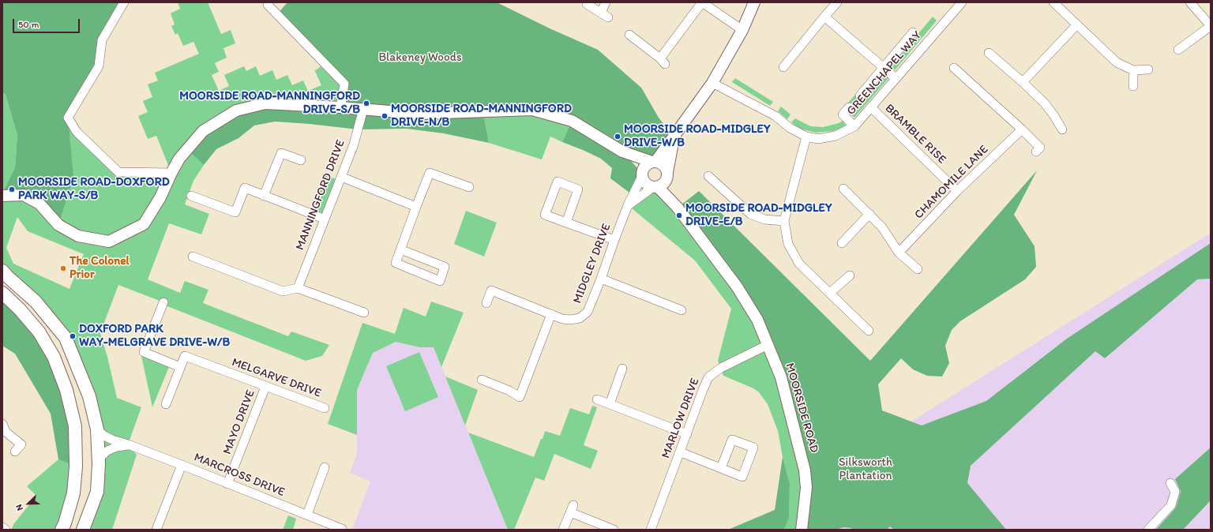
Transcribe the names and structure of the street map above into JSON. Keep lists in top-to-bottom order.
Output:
{
  "streets": {
    "street": [
      "GREENCHAPEL WAY",
      "BRAMBLE RISE",
      "CHAMOMILE LANE",
      "MANNINGFORD DRIVE",
      "MIDGLEY DRIVE",
      "MELGARVE DRIVE",
      "MOORSIDE ROAD",
      "MARLOW DRIVE",
      "MAYO DRIVE",
      "MARCROSS DRIVE"
    ]
  },
  "crossings": [
    ["GREENCHAPEL WAY", "BRAMBLE RISE"],
    ["BRAMBLE RISE", "CHAMOMILE LANE"],
    ["MELGARVE DRIVE", "MAYO DRIVE"],
    ["MOORSIDE ROAD", "MARLOW DRIVE"],
    ["MAYO DRIVE", "MARCROSS DRIVE"]
  ],
  "parks": ["Blakeney Woods", "Silksworth Plantation"],
  "places": [
    "MOORSIDE ROAD-MANNINGFORD DRIVE-S/B",
    "MOORSIDE ROAD-MANNINGFORD DRIVE-N/B",
    "MOORSIDE ROAD-MIDGLEY DRIVE-W/B",
    "MOORSIDE ROAD-DOXFORD PARK WAY-S/B",
    "MOORSIDE ROAD-MIDGLEY DRIVE-E/B",
    "The Colonel Prior",
    "DOXFORD PARK WAY-MELGRAVE DRIVE-W/B"
  ],
  "scale_bar": "50 m",
  "north": "bottom left"
}
